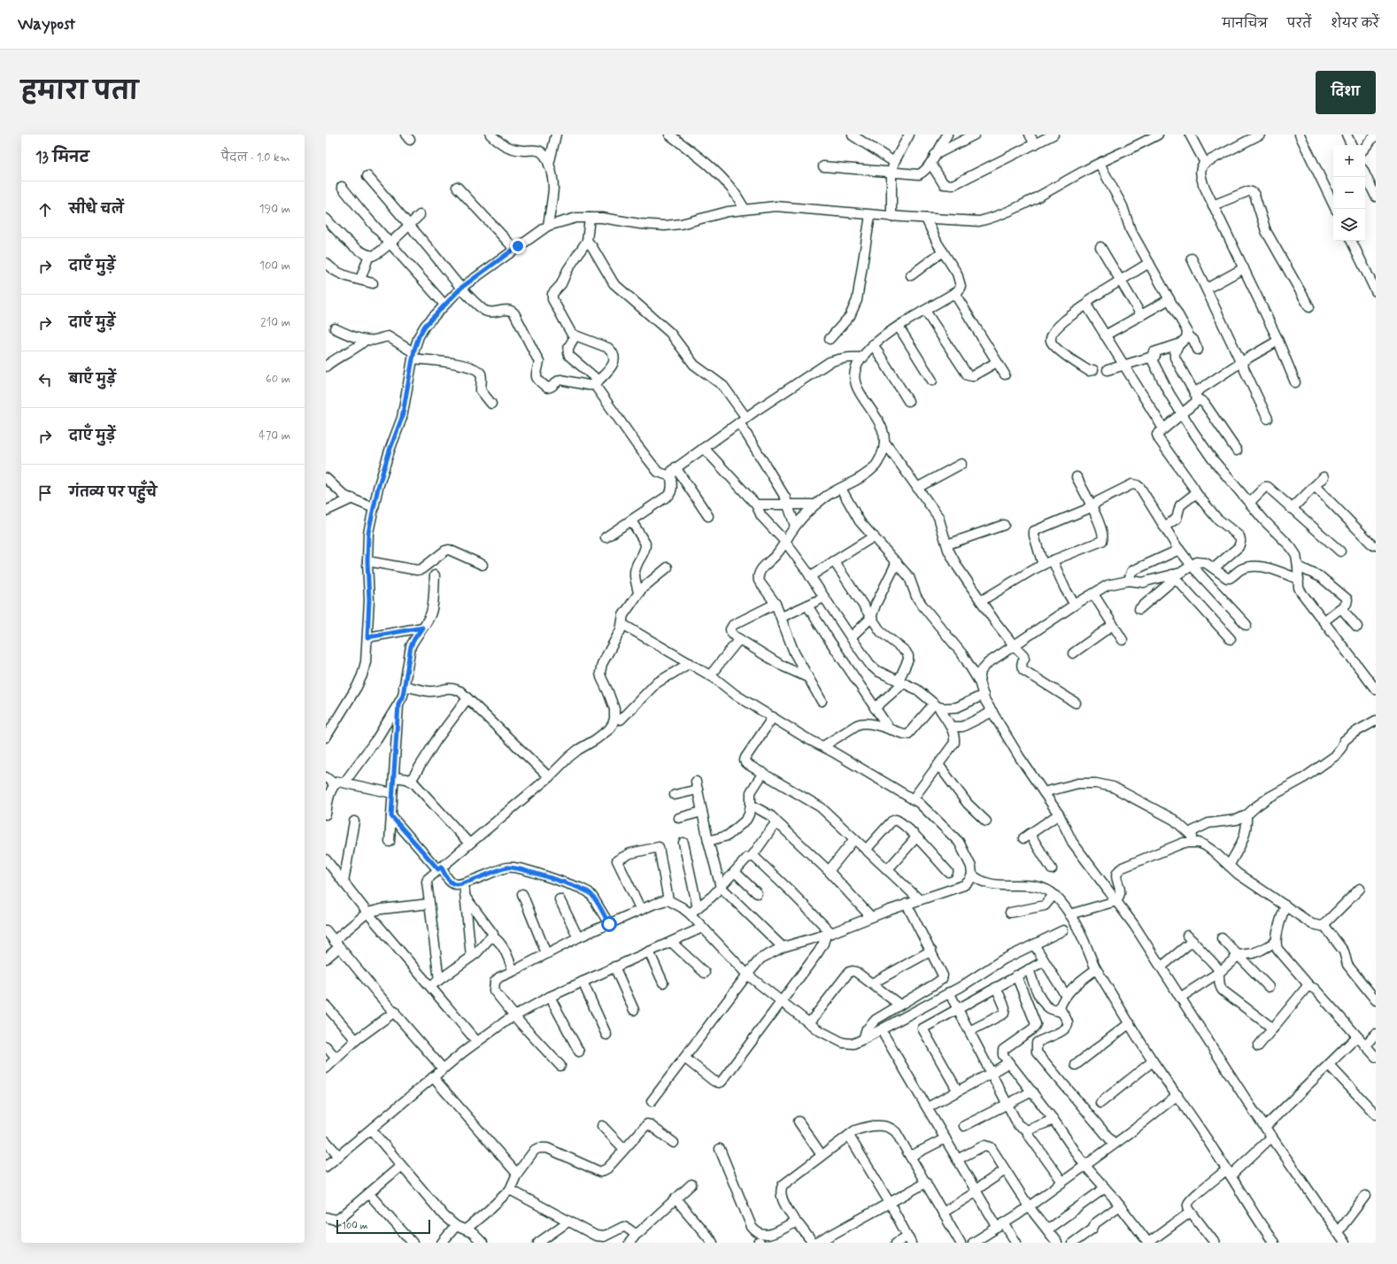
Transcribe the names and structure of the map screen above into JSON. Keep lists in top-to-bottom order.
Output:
{
  "scale_bar": "100 m",
  "page": {
    "header": "Waypost",
    "nav": ["मानचित्र", "परतें", "शेयर करें"],
    "title": "हमारा पता",
    "buttons": "दिशा",
    "heading": ["13 मिनट", "पैदल · 1.0 km"],
    "map_buttons": ["+", "−"],
    "list": [
      ["सीधे चलें", "190 m"],
      ["दाएँ मुड़ें", "100 m"],
      ["दाएँ मुड़ें", "210 m"],
      ["बाएँ मुड़ें", "60 m"],
      ["दाएँ मुड़ें", "470 m"],
      "गंतव्य पर पहुँचे"
    ],
    "scale": "100 m"
  }
}
